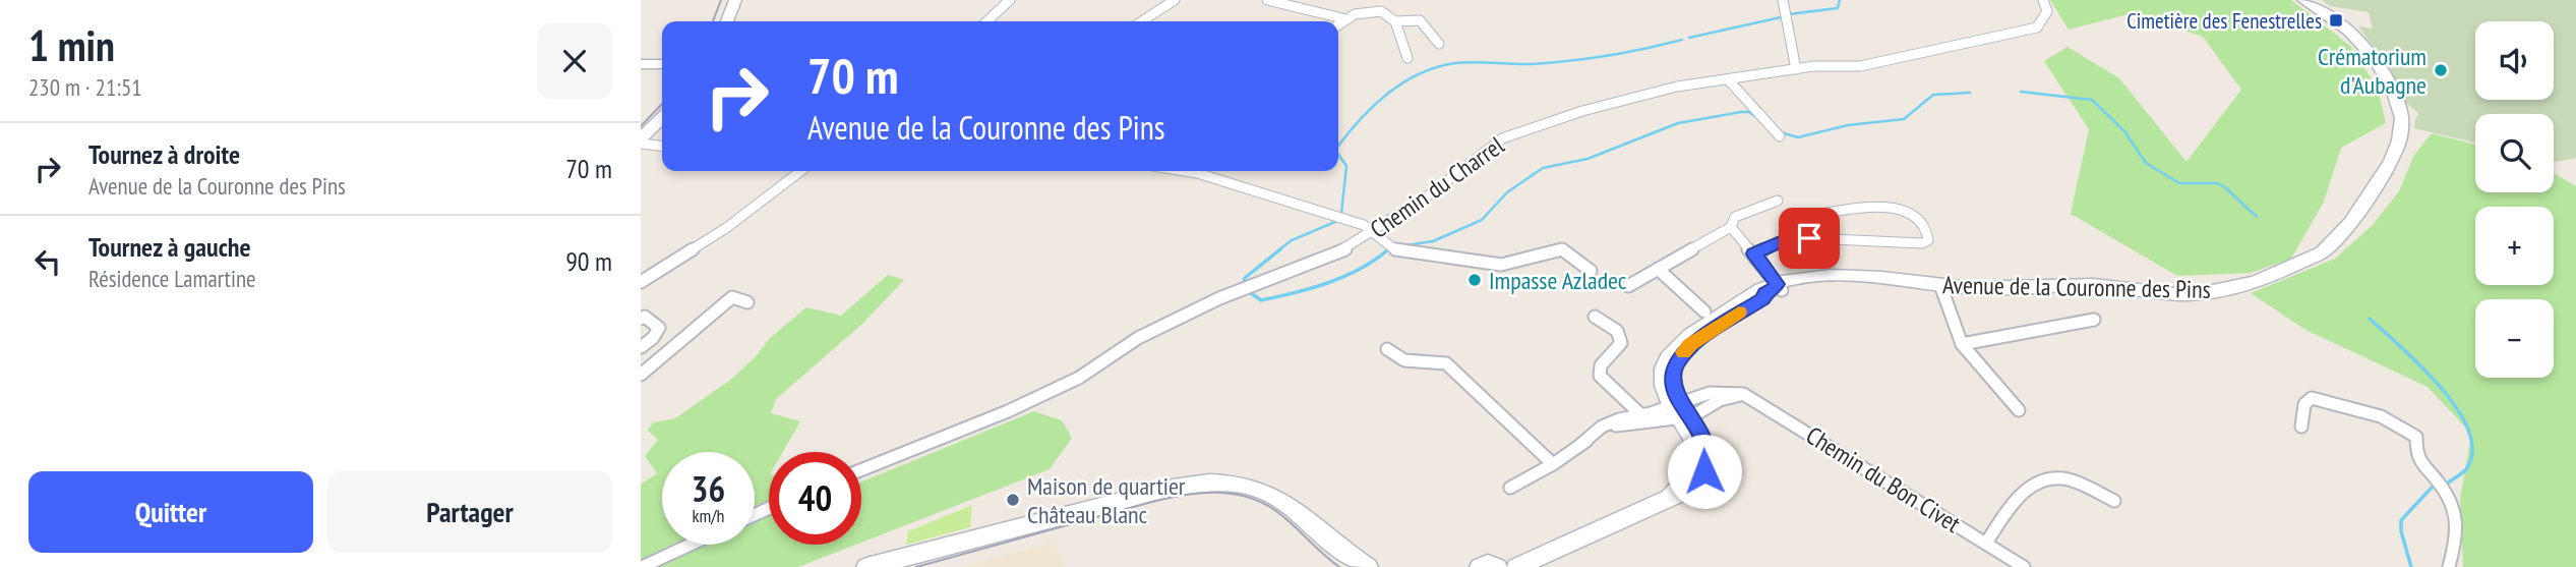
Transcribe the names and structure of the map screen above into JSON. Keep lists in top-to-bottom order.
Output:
{
  "streets": {
    "street": ["Chemin du Charrel", "Avenue de la Couronne des Pins", "Chemin du Bon Civet"]
  },
  "crossings": [
    ["Avenue de la Couronne des Pins", "Chemin du Bon Civet"]
  ],
  "places": {
    "transit": ["Cimetière des Fenestrelles"],
    "other": ["Crématorium d'Aubagne", "Impasse Azladec", "Maison de quartier Château Blanc"]
  },
  "page": {
    "heading": ["1 min", "230 m · 21:51"],
    "map_buttons": ["+", "−"],
    "turn": ["70 m", "Avenue de la Couronne des Pins"],
    "list": [
      {
        "name": "Tournez à droite",
        "note": "Avenue de la Couronne des Pins",
        "value": "70 m"
      },
      {
        "name": "Tournez à gauche",
        "note": "Résidence Lamartine",
        "value": "90 m"
      }
    ],
    "speed": "36 km/h",
    "limit": "40",
    "buttons": ["Quitter", "Partager"]
  }
}
